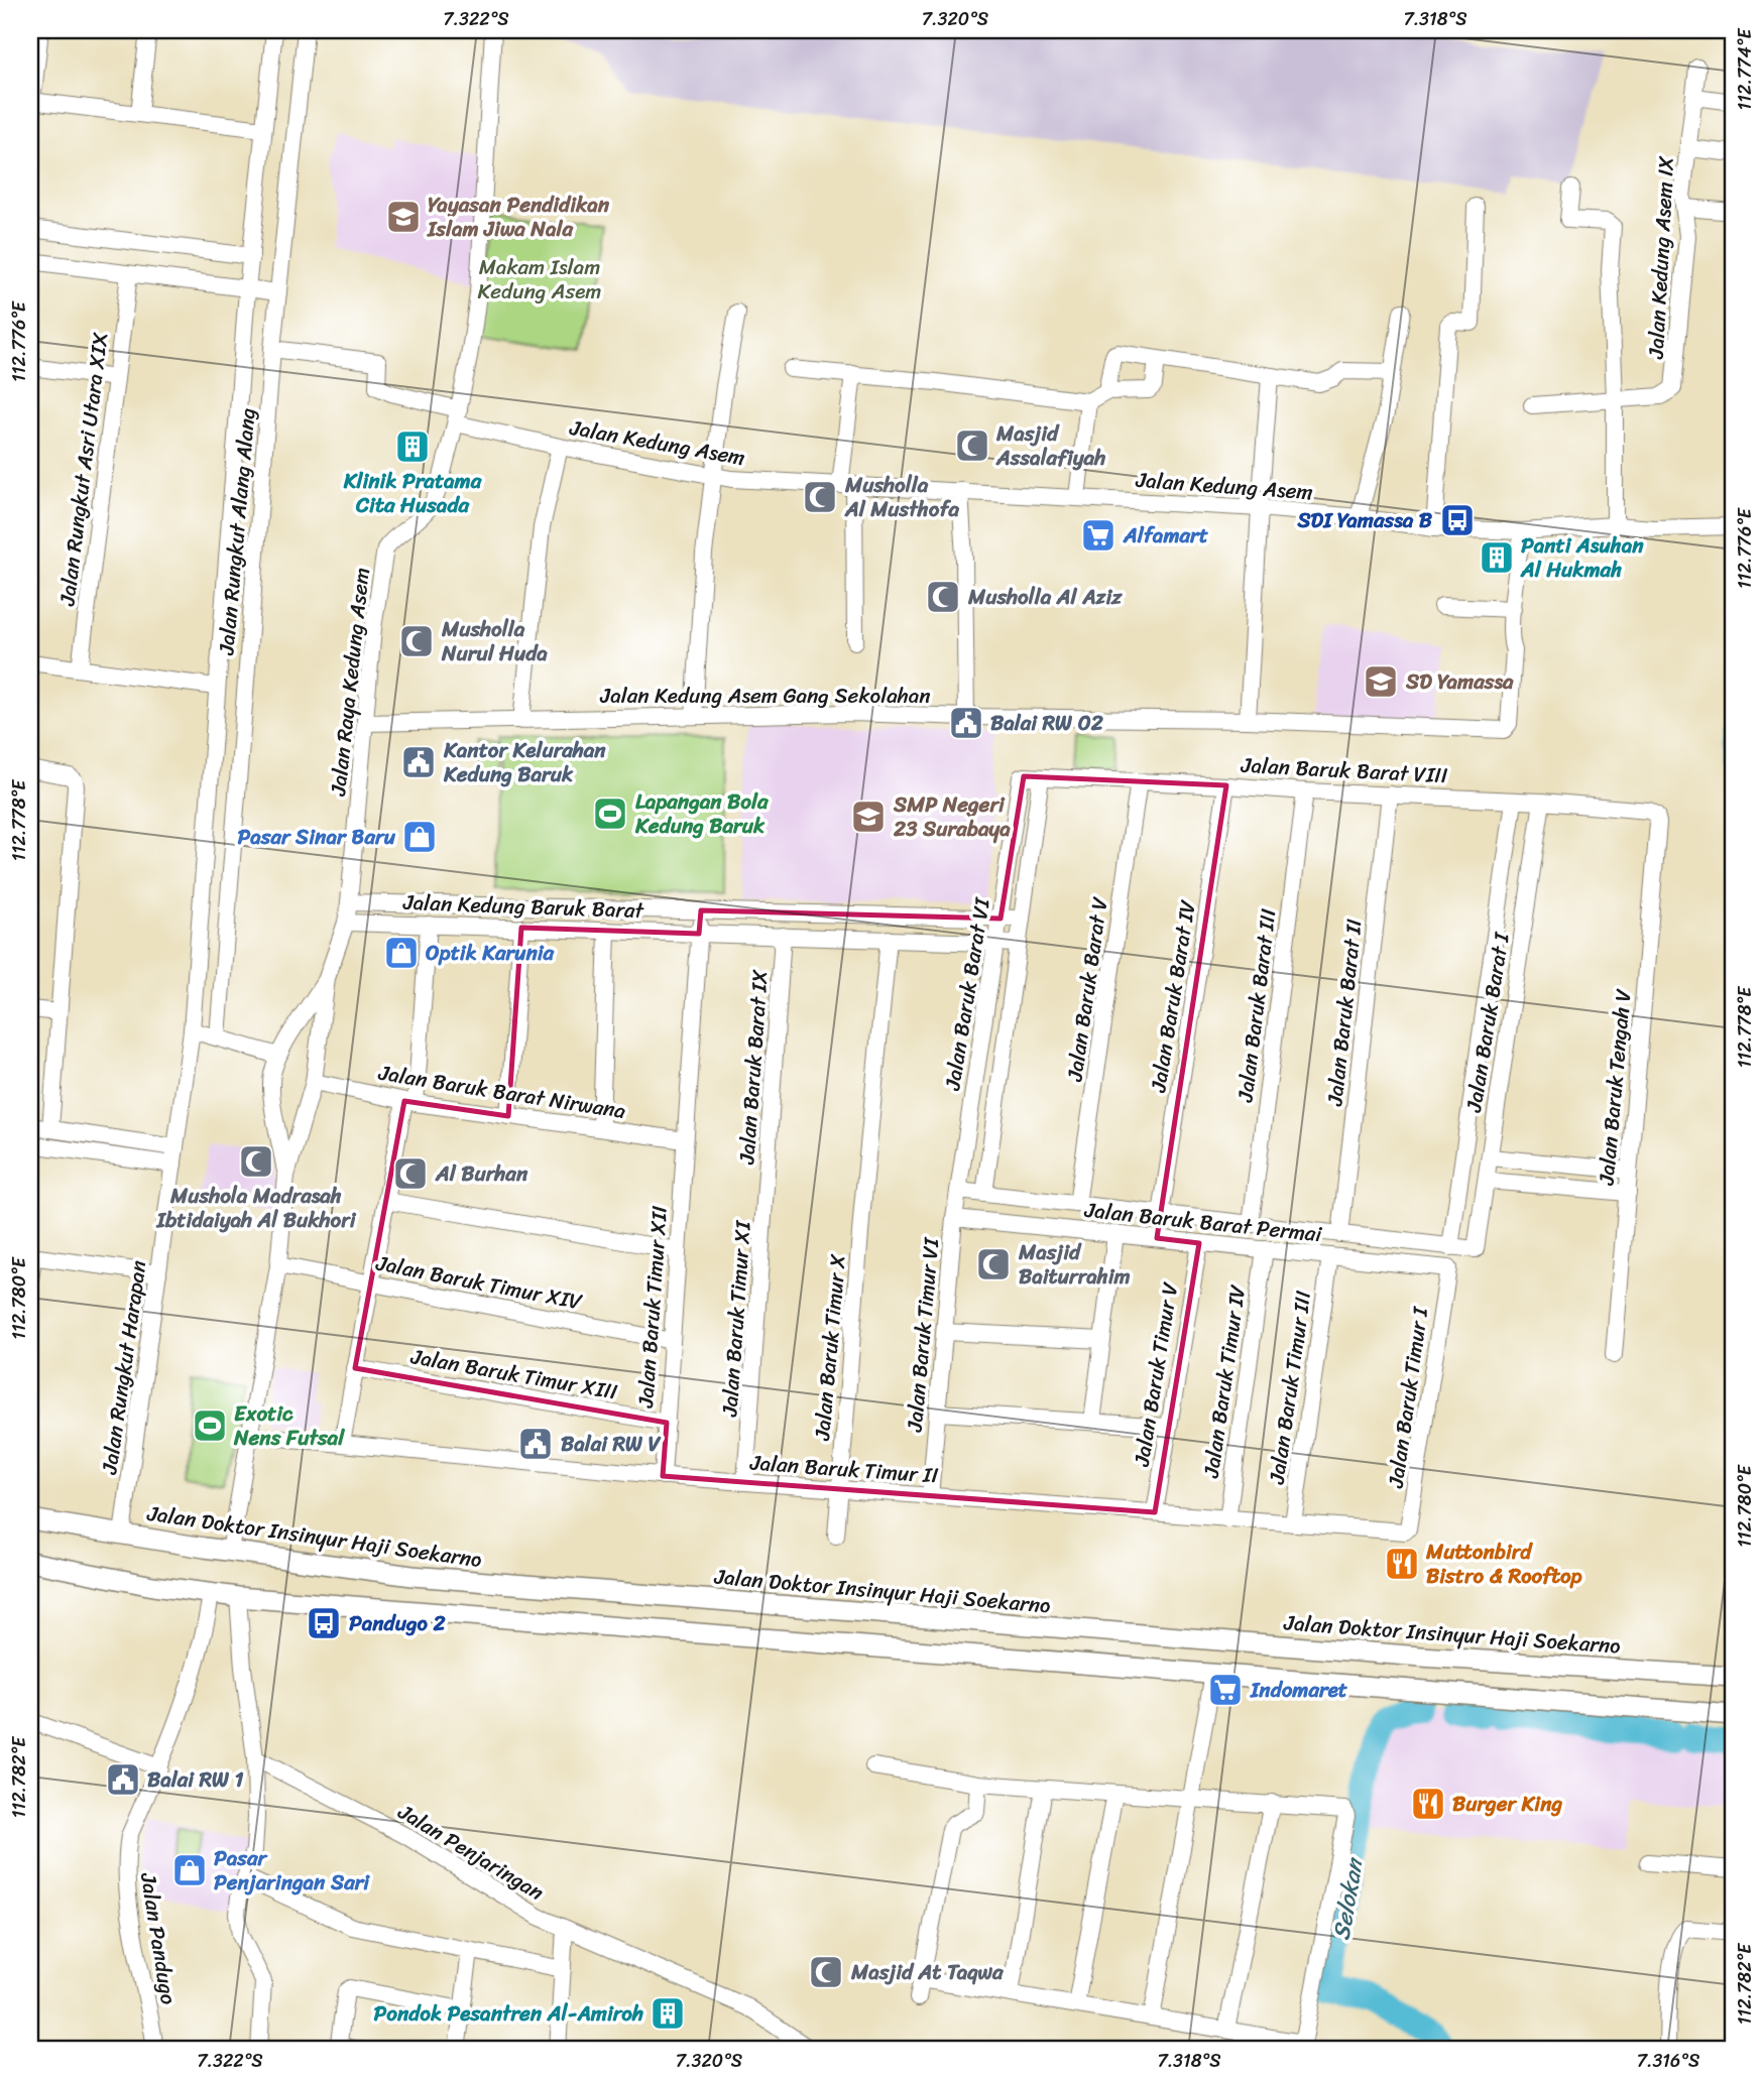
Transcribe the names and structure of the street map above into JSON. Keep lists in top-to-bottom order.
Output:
{
  "streets": {
    "main road": ["Jalan Doktor Insinyur Haji Soekarno"],
    "street": [
      "Jalan Kedung Asem IX",
      "Jalan Kedung Asem",
      "Jalan Rungkut Asri Utara XIX",
      "Jalan Rungkut Alang Alang",
      "Jalan Raya Kedung Asem",
      "Jalan Kedung Asem Gang Sekolahan",
      "Jalan Baruk Barat VIII",
      "Jalan Kedung Baruk Barat",
      "Jalan Baruk Barat V",
      "Jalan Baruk Barat VI",
      "Jalan Baruk Barat IV",
      "Jalan Baruk Barat III",
      "Jalan Baruk Barat II",
      "Jalan Baruk Barat I",
      "Jalan Baruk Barat IX",
      "Jalan Baruk Tengah V",
      "Jalan Baruk Barat Nirwana",
      "Jalan Baruk Barat Permai",
      "Jalan Baruk Timur XIV",
      "Jalan Baruk Timur XII",
      "Jalan Baruk Timur XI",
      "Jalan Baruk Timur VI",
      "Jalan Baruk Timur X",
      "Jalan Rungkut Harapan",
      "Jalan Baruk Timur XIII",
      "Jalan Baruk Timur V",
      "Jalan Baruk Timur IV",
      "Jalan Baruk Timur III",
      "Jalan Baruk Timur I",
      "Jalan Baruk Timur II",
      "Jalan Penjaringan",
      "Jalan Pandugo"
    ]
  },
  "crossings": [
    ["Jalan Kedung Asem IX", "Jalan Kedung Asem"],
    ["Jalan Kedung Asem", "Jalan Rungkut Alang Alang"],
    ["Jalan Kedung Asem", "Jalan Raya Kedung Asem"],
    ["Jalan Rungkut Alang Alang", "Jalan Rungkut Harapan"],
    ["Jalan Raya Kedung Asem", "Jalan Kedung Asem Gang Sekolahan"],
    ["Jalan Raya Kedung Asem", "Jalan Kedung Baruk Barat"],
    ["Jalan Raya Kedung Asem", "Jalan Baruk Barat Nirwana"],
    ["Jalan Raya Kedung Asem", "Jalan Baruk Timur XIV"],
    ["Jalan Raya Kedung Asem", "Jalan Baruk Timur II"],
    ["Jalan Raya Kedung Asem", "Jalan Doktor Insinyur Haji Soekarno"],
    ["Jalan Baruk Barat VIII", "Jalan Baruk Barat V"],
    ["Jalan Baruk Barat VIII", "Jalan Baruk Barat VI"],
    ["Jalan Baruk Barat VIII", "Jalan Baruk Barat IV"],
    ["Jalan Baruk Barat VIII", "Jalan Baruk Barat III"],
    ["Jalan Baruk Barat VIII", "Jalan Baruk Barat II"],
    ["Jalan Baruk Barat VIII", "Jalan Baruk Barat I"],
    ["Jalan Baruk Barat VIII", "Jalan Baruk Tengah V"],
    ["Jalan Kedung Baruk Barat", "Jalan Baruk Barat VI"],
    ["Jalan Kedung Baruk Barat", "Jalan Baruk Barat IX"],
    ["Jalan Kedung Baruk Barat", "Jalan Baruk Timur XII"],
    ["Jalan Kedung Baruk Barat", "Jalan Baruk Timur X"],
    ["Jalan Baruk Barat V", "Jalan Baruk Barat Permai"],
    ["Jalan Baruk Barat VI", "Jalan Baruk Barat Permai"],
    ["Jalan Baruk Barat VI", "Jalan Baruk Timur VI"],
    ["Jalan Baruk Barat IV", "Jalan Baruk Barat Permai"],
    ["Jalan Baruk Barat III", "Jalan Baruk Barat Permai"],
    ["Jalan Baruk Barat II", "Jalan Baruk Barat Permai"],
    ["Jalan Baruk Barat I", "Jalan Baruk Barat Permai"],
    ["Jalan Baruk Barat IX", "Jalan Baruk Timur XI"],
    ["Jalan Baruk Barat Nirwana", "Jalan Baruk Timur XII"],
    ["Jalan Baruk Barat Permai", "Jalan Baruk Timur VI"],
    ["Jalan Baruk Barat Permai", "Jalan Baruk Timur V"],
    ["Jalan Baruk Barat Permai", "Jalan Baruk Timur IV"],
    ["Jalan Baruk Barat Permai", "Jalan Baruk Timur III"],
    ["Jalan Baruk Barat Permai", "Jalan Baruk Timur I"],
    ["Jalan Baruk Timur XIV", "Jalan Baruk Timur XII"],
    ["Jalan Baruk Timur XII", "Jalan Baruk Timur XIII"],
    ["Jalan Baruk Timur XII", "Jalan Baruk Timur II"],
    ["Jalan Baruk Timur XI", "Jalan Baruk Timur II"],
    ["Jalan Baruk Timur VI", "Jalan Baruk Timur II"],
    ["Jalan Baruk Timur X", "Jalan Baruk Timur II"],
    ["Jalan Rungkut Harapan", "Jalan Doktor Insinyur Haji Soekarno"],
    ["Jalan Baruk Timur V", "Jalan Baruk Timur II"],
    ["Jalan Baruk Timur IV", "Jalan Baruk Timur II"],
    ["Jalan Baruk Timur III", "Jalan Baruk Timur II"],
    ["Jalan Baruk Timur I", "Jalan Baruk Timur II"]
  ],
  "water": ["Selokan"],
  "parks": ["Makam Islam Kedung Asem"],
  "places": {
    "school or university": ["Yayasan Pendidikan Islam Jiwa Nala", "SD Yamassa", "SMP Negeri 23 Surabaya"],
    "mosque": [
      "Masjid Assalafiyah",
      "Musholla Al Musthofa",
      "Musholla Al Aziz",
      "Musholla Nurul Huda",
      "Mushola Madrasah Ibtidaiyah Al Bukhori",
      "Al Burhan",
      "Masjid Baiturrahim",
      "Masjid At Taqwa"
    ],
    "building": ["Klinik Pratama Cita Husada", "Panti Asuhan Al Hukmah", "Pondok Pesantren Al-Amiroh"],
    "bus stop": ["SDI Yamassa B", "Pandugo 2"],
    "supermarket": ["Alfamart", "Indomaret"],
    "public building": [
      "Balai RW 02",
      "Kantor Kelurahan Kedung Baruk",
      "Balai RW V",
      "Balai RW 1"
    ],
    "sports": ["Lapangan Bola Kedung Baruk", "Exotic Nens Futsal"],
    "shop": ["Pasar Sinar Baru", "Optik Karunia", "Pasar Penjaringan Sari"],
    "restaurant": ["Muttonbird Bistro & Rooftop", "Burger King"]
  },
  "coordinates": [
    "7.322°S",
    "7.320°S",
    "7.318°S",
    "112.774°E",
    "112.776°E",
    "112.778°E",
    "112.780°E",
    "112.782°E",
    "7.316°S"
  ]
}
